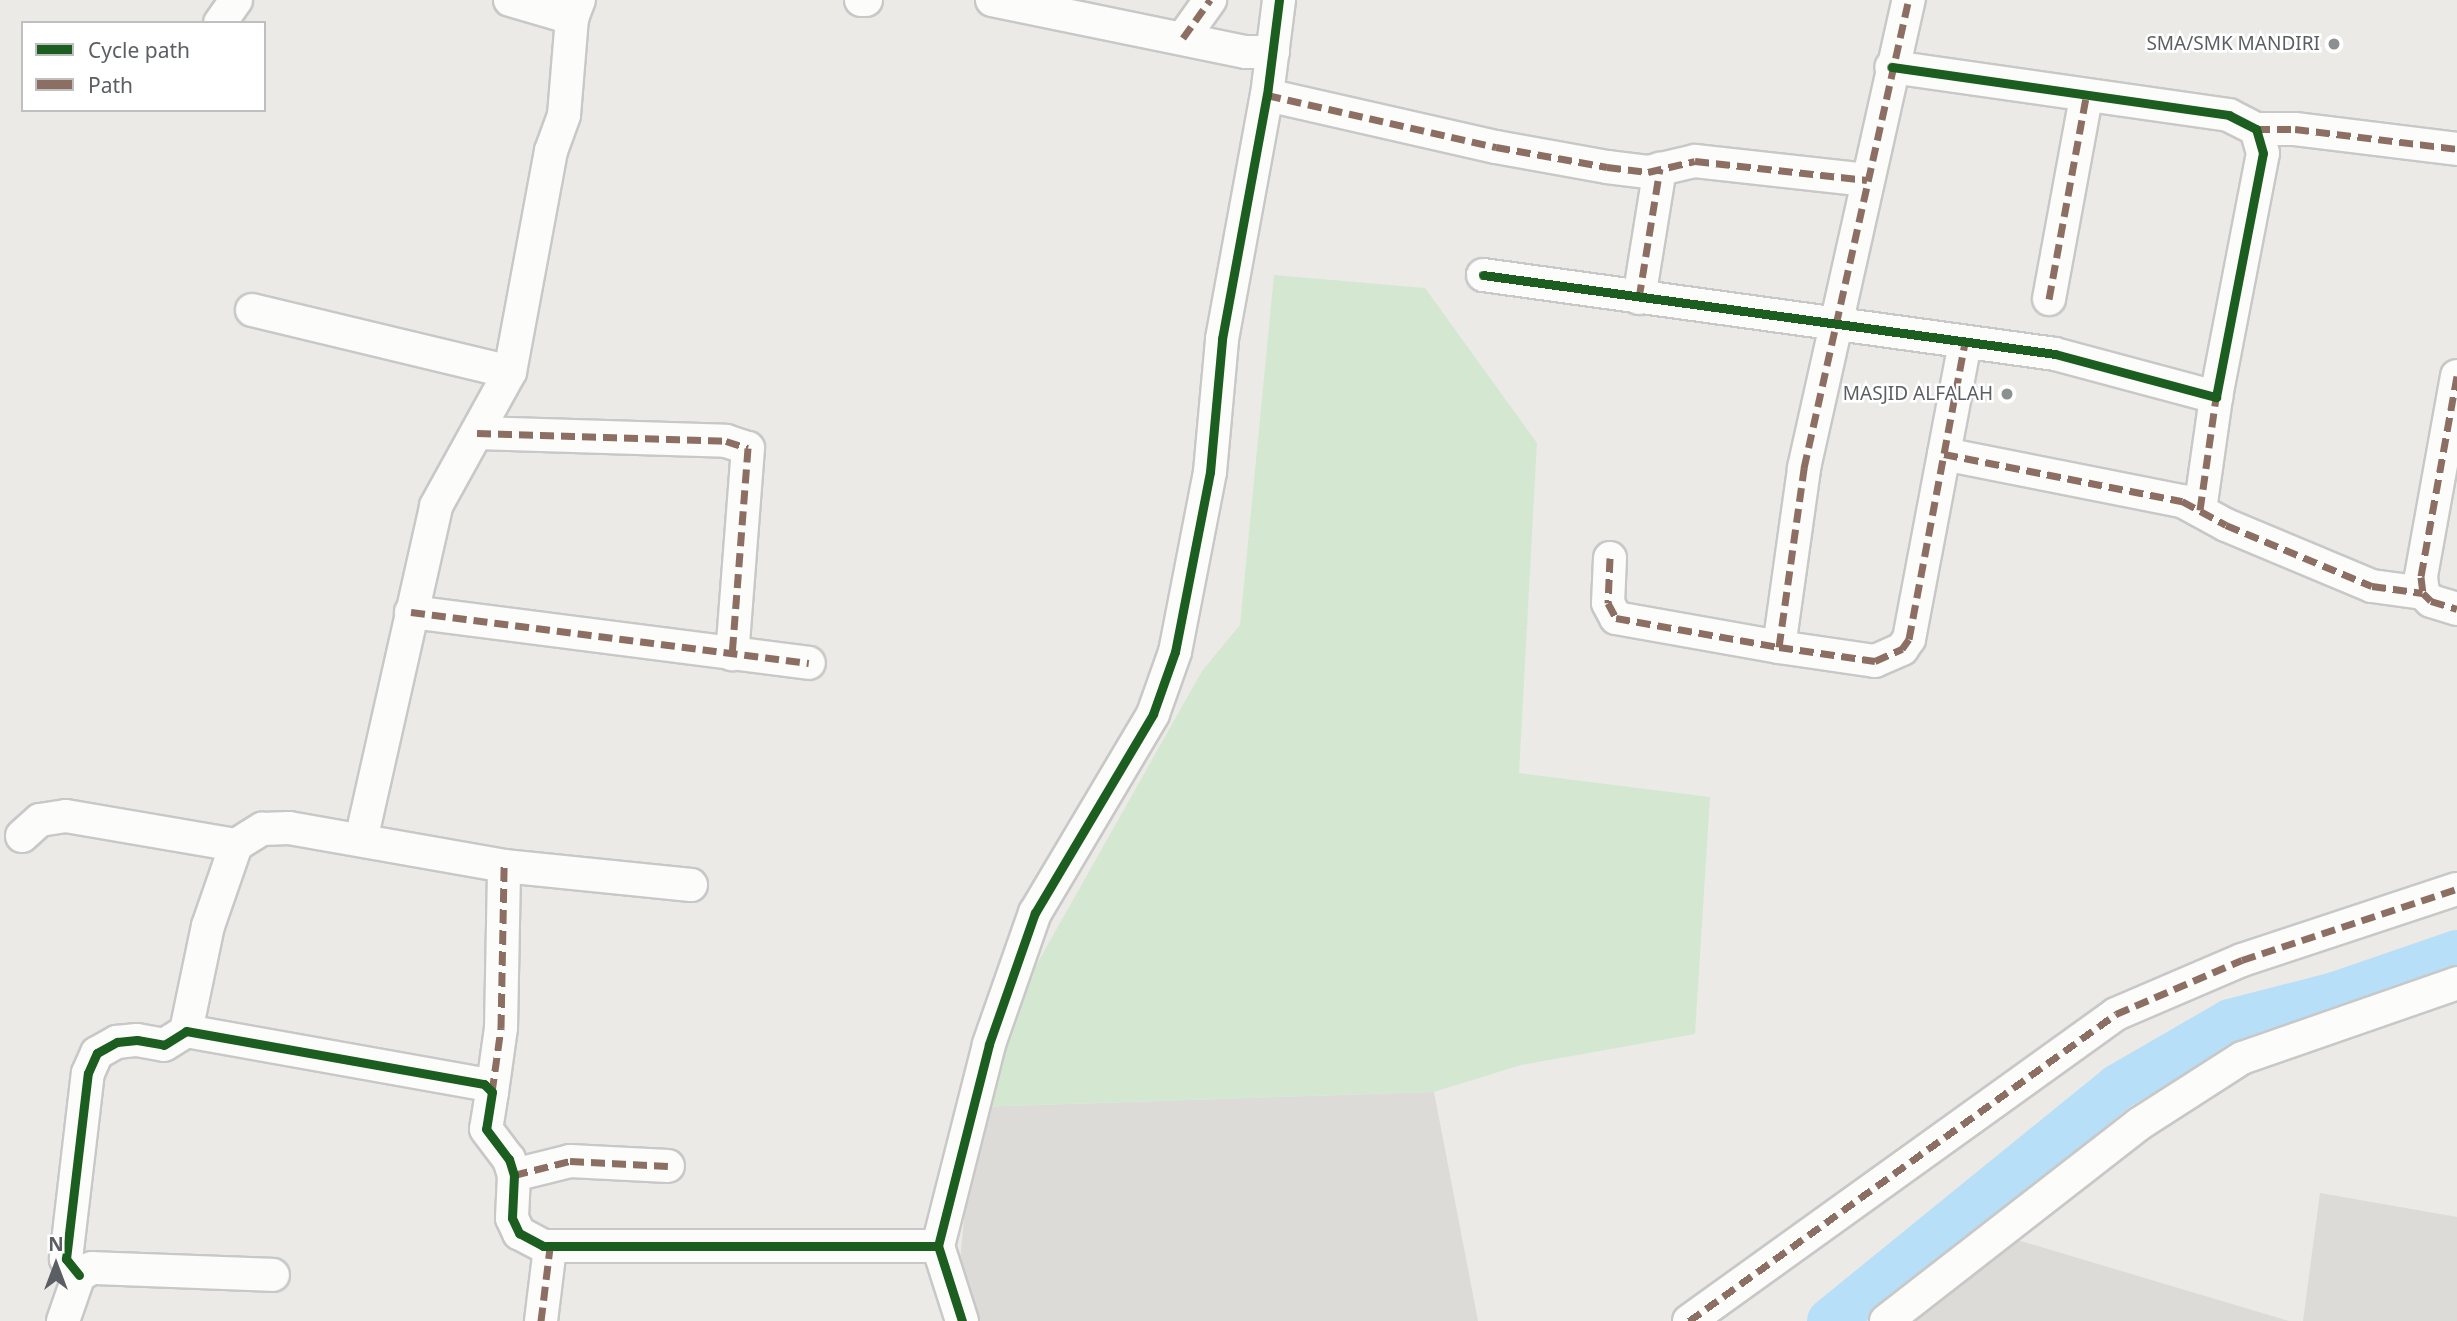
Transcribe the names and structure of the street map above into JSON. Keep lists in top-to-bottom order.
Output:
{
  "places": ["SMA/SMK MANDIRI", "MASJID ALFALAH"],
  "legend": ["Cycle path", "Path"],
  "north": "top"
}
